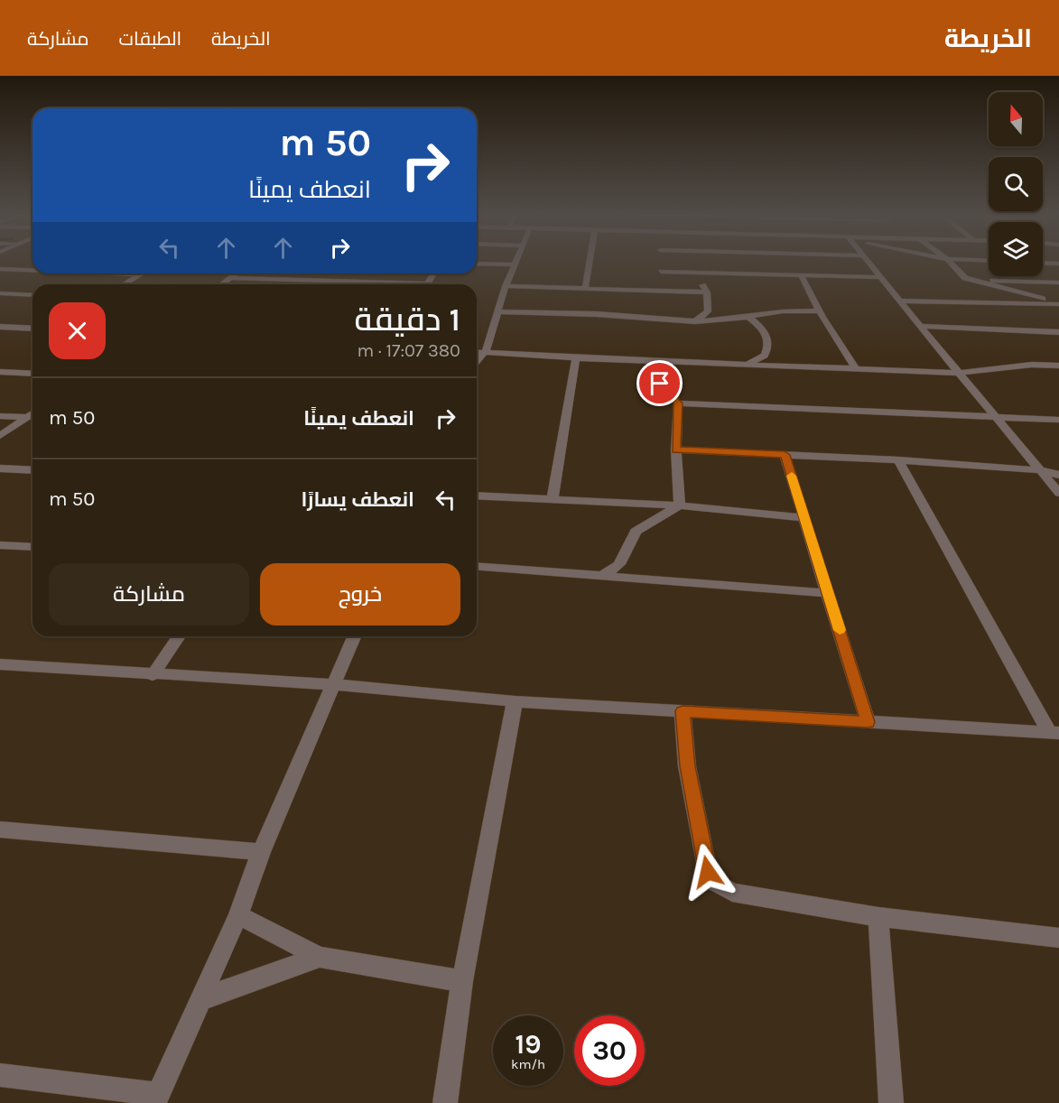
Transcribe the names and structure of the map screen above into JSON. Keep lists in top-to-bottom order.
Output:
{
  "north": "top",
  "page": {
    "header": "الخريطة",
    "nav": ["الخريطة", "الطبقات", "مشاركة"],
    "turn": ["50 m", "انعطف يمينًا"],
    "heading": ["1 دقيقة", "380 m · 17:07"],
    "list": [
      {
        "name": "انعطف يمينًا",
        "value": "50 m"
      },
      {
        "name": "انعطف يسارًا",
        "value": "50 m"
      }
    ],
    "buttons": ["خروج", "مشاركة"],
    "speed": "19 km/h",
    "limit": "30"
  }
}
